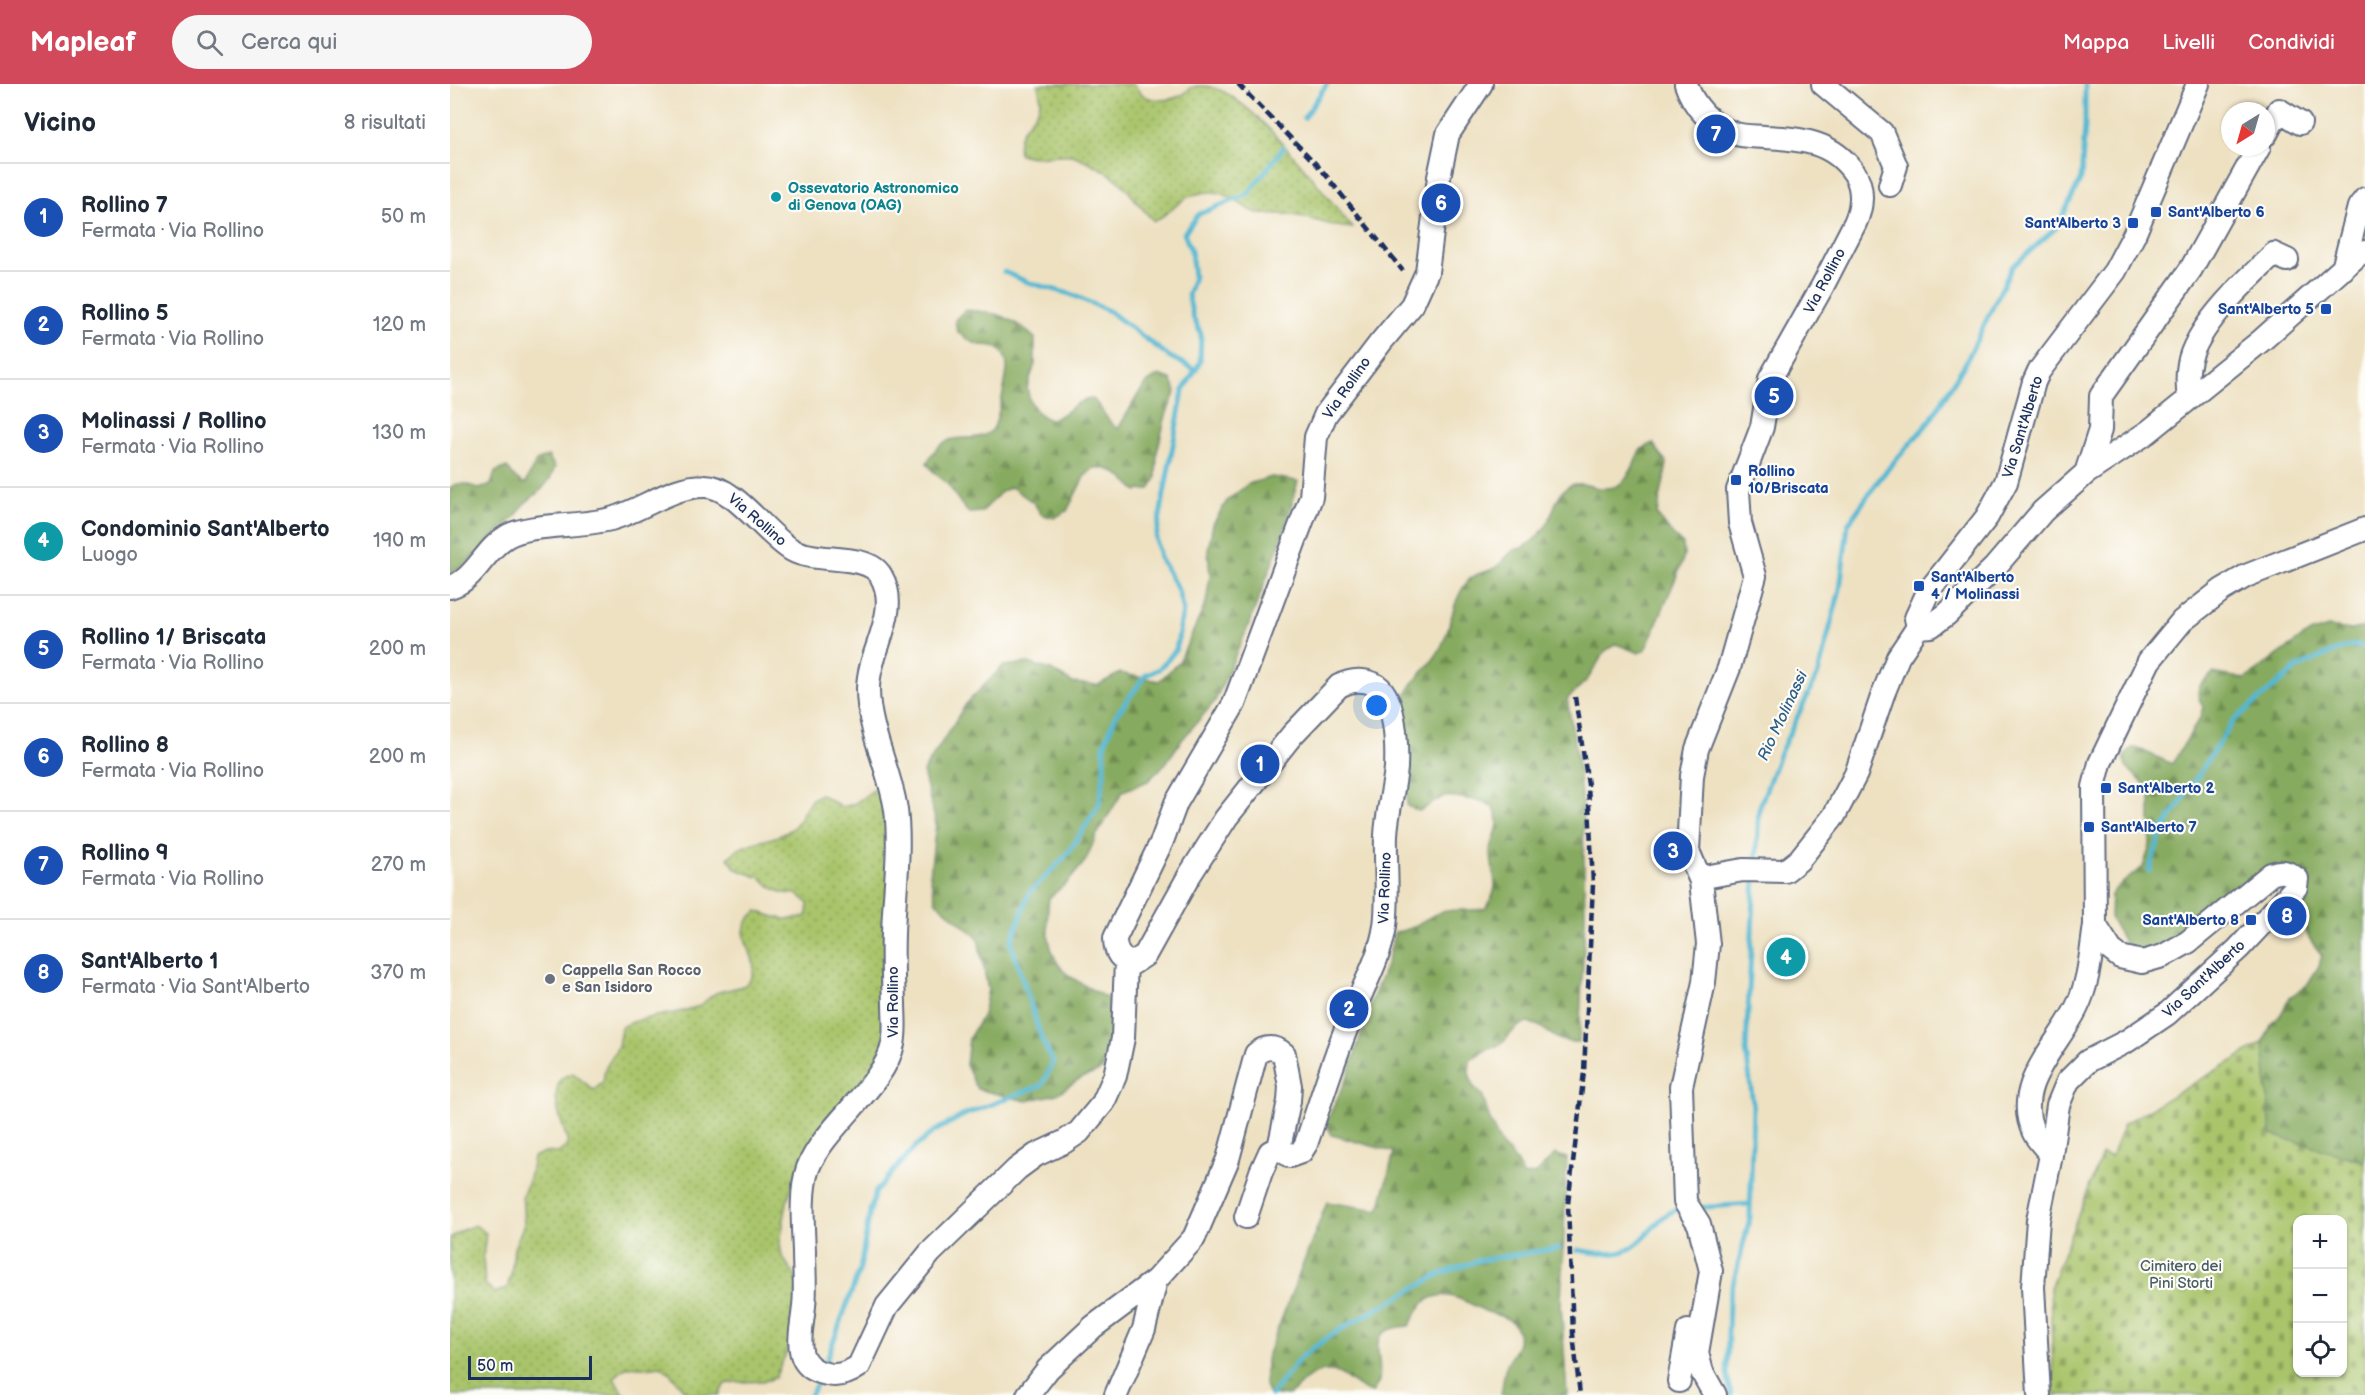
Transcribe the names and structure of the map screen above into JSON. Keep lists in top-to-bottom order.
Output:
{
  "streets": {
    "street": ["Via Rollino", "Via Sant'Alberto"]
  },
  "water": ["Rio Molinassi"],
  "parks": ["Cimitero dei Pini Storti"],
  "places": {
    "other": ["Ossevatorio Astronomico di Genova (OAG)", "Cappella San Rocco e San Isidoro"],
    "transit": [
      "Sant'Alberto 6",
      "Sant'Alberto 3",
      "Sant'Alberto 5",
      "Rollino 10/Briscata",
      "Sant'Alberto 4 / Molinassi",
      "Sant'Alberto 2",
      "Sant'Alberto 7",
      "Sant'Alberto 8"
    ]
  },
  "scale_bar": "50 m",
  "north": "bottom left",
  "page": {
    "header": "Mapleaf",
    "search": "Cerca qui",
    "nav": ["Mappa", "Livelli", "Condividi"],
    "heading": ["Vicino", "8 risultati"],
    "pins": [
      "7",
      "6",
      "5",
      "1",
      "3",
      "8",
      "4",
      "2"
    ],
    "list": [
      {
        "mark": "1",
        "name": "Rollino 7",
        "note": "Fermata · Via Rollino",
        "value": "50 m"
      },
      {
        "mark": "2",
        "name": "Rollino 5",
        "note": "Fermata · Via Rollino",
        "value": "120 m"
      },
      {
        "mark": "3",
        "name": "Molinassi / Rollino",
        "note": "Fermata · Via Rollino",
        "value": "130 m"
      },
      {
        "mark": "4",
        "name": "Condominio Sant'Alberto",
        "note": "Luogo",
        "value": "190 m"
      },
      {
        "mark": "5",
        "name": "Rollino 1/ Briscata",
        "note": "Fermata · Via Rollino",
        "value": "200 m"
      },
      {
        "mark": "6",
        "name": "Rollino 8",
        "note": "Fermata · Via Rollino",
        "value": "200 m"
      },
      {
        "mark": "7",
        "name": "Rollino 9",
        "note": "Fermata · Via Rollino",
        "value": "270 m"
      },
      {
        "mark": "8",
        "name": "Sant'Alberto 1",
        "note": "Fermata · Via Sant'Alberto",
        "value": "370 m"
      }
    ],
    "map_buttons": ["+", "−"],
    "scale": "50 m"
  }
}
